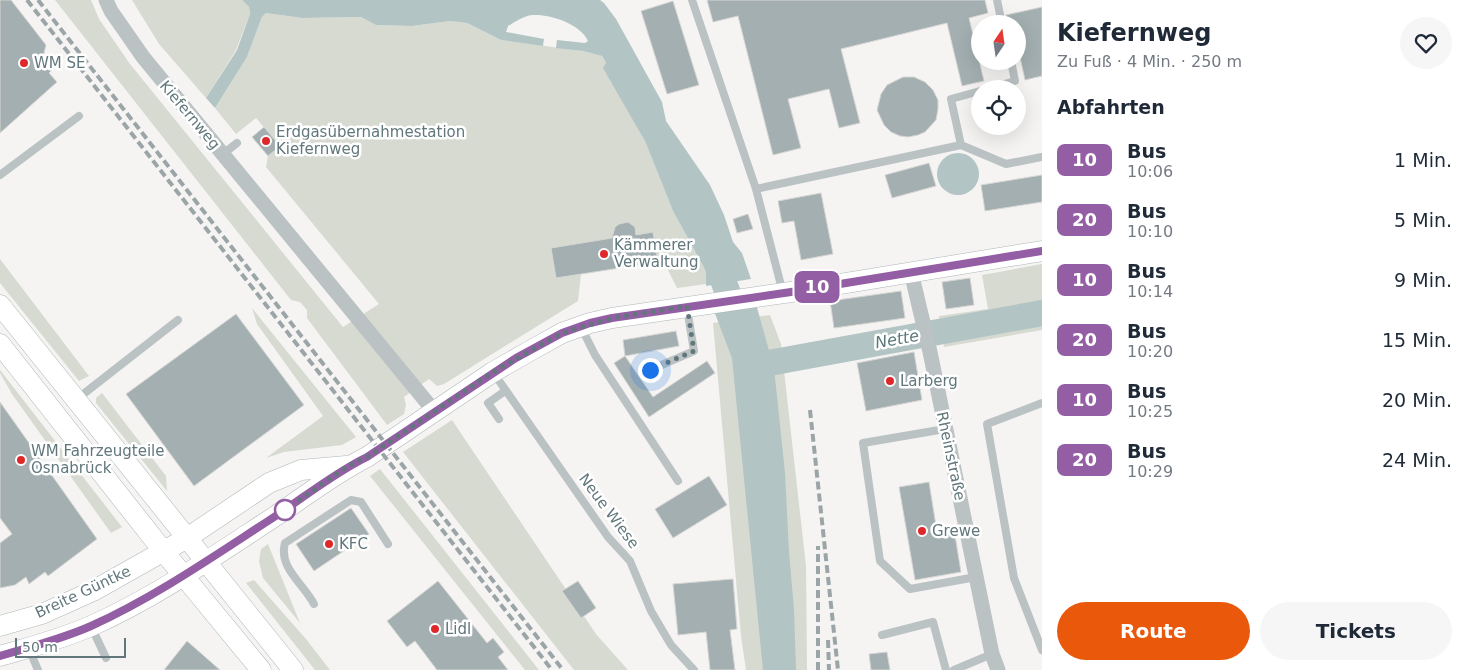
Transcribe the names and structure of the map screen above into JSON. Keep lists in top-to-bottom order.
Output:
{
  "streets": {
    "main road": ["Breite Güntke"],
    "street": ["Kiefernweg", "Rheinstraße"],
    "lane": ["Neue Wiese"]
  },
  "water": ["Nette"],
  "places": [
    "WM SE",
    "Erdgasübernahmestation Kiefernweg",
    "Kämmerer Verwaltung",
    "Larberg",
    "WM Fahrzeugteile Osnabrück",
    "Grewe",
    "KFC",
    "Lidl"
  ],
  "lines": ["bus line 10"],
  "scale_bar": "50 m",
  "north": "top",
  "page": {
    "on_map": "10",
    "heading": [
      ["Kiefernweg", "Zu Fuß · 4 Min. · 250 m"],
      "Abfahrten"
    ],
    "list": [
      {
        "mark": "10",
        "name": "Bus",
        "note": "10:06",
        "value": "1 Min."
      },
      {
        "mark": "20",
        "name": "Bus",
        "note": "10:10",
        "value": "5 Min."
      },
      {
        "mark": "10",
        "name": "Bus",
        "note": "10:14",
        "value": "9 Min."
      },
      {
        "mark": "20",
        "name": "Bus",
        "note": "10:20",
        "value": "15 Min."
      },
      {
        "mark": "10",
        "name": "Bus",
        "note": "10:25",
        "value": "20 Min."
      },
      {
        "mark": "20",
        "name": "Bus",
        "note": "10:29",
        "value": "24 Min."
      }
    ],
    "buttons": ["Route", "Tickets"],
    "scale": "50 m"
  }
}
